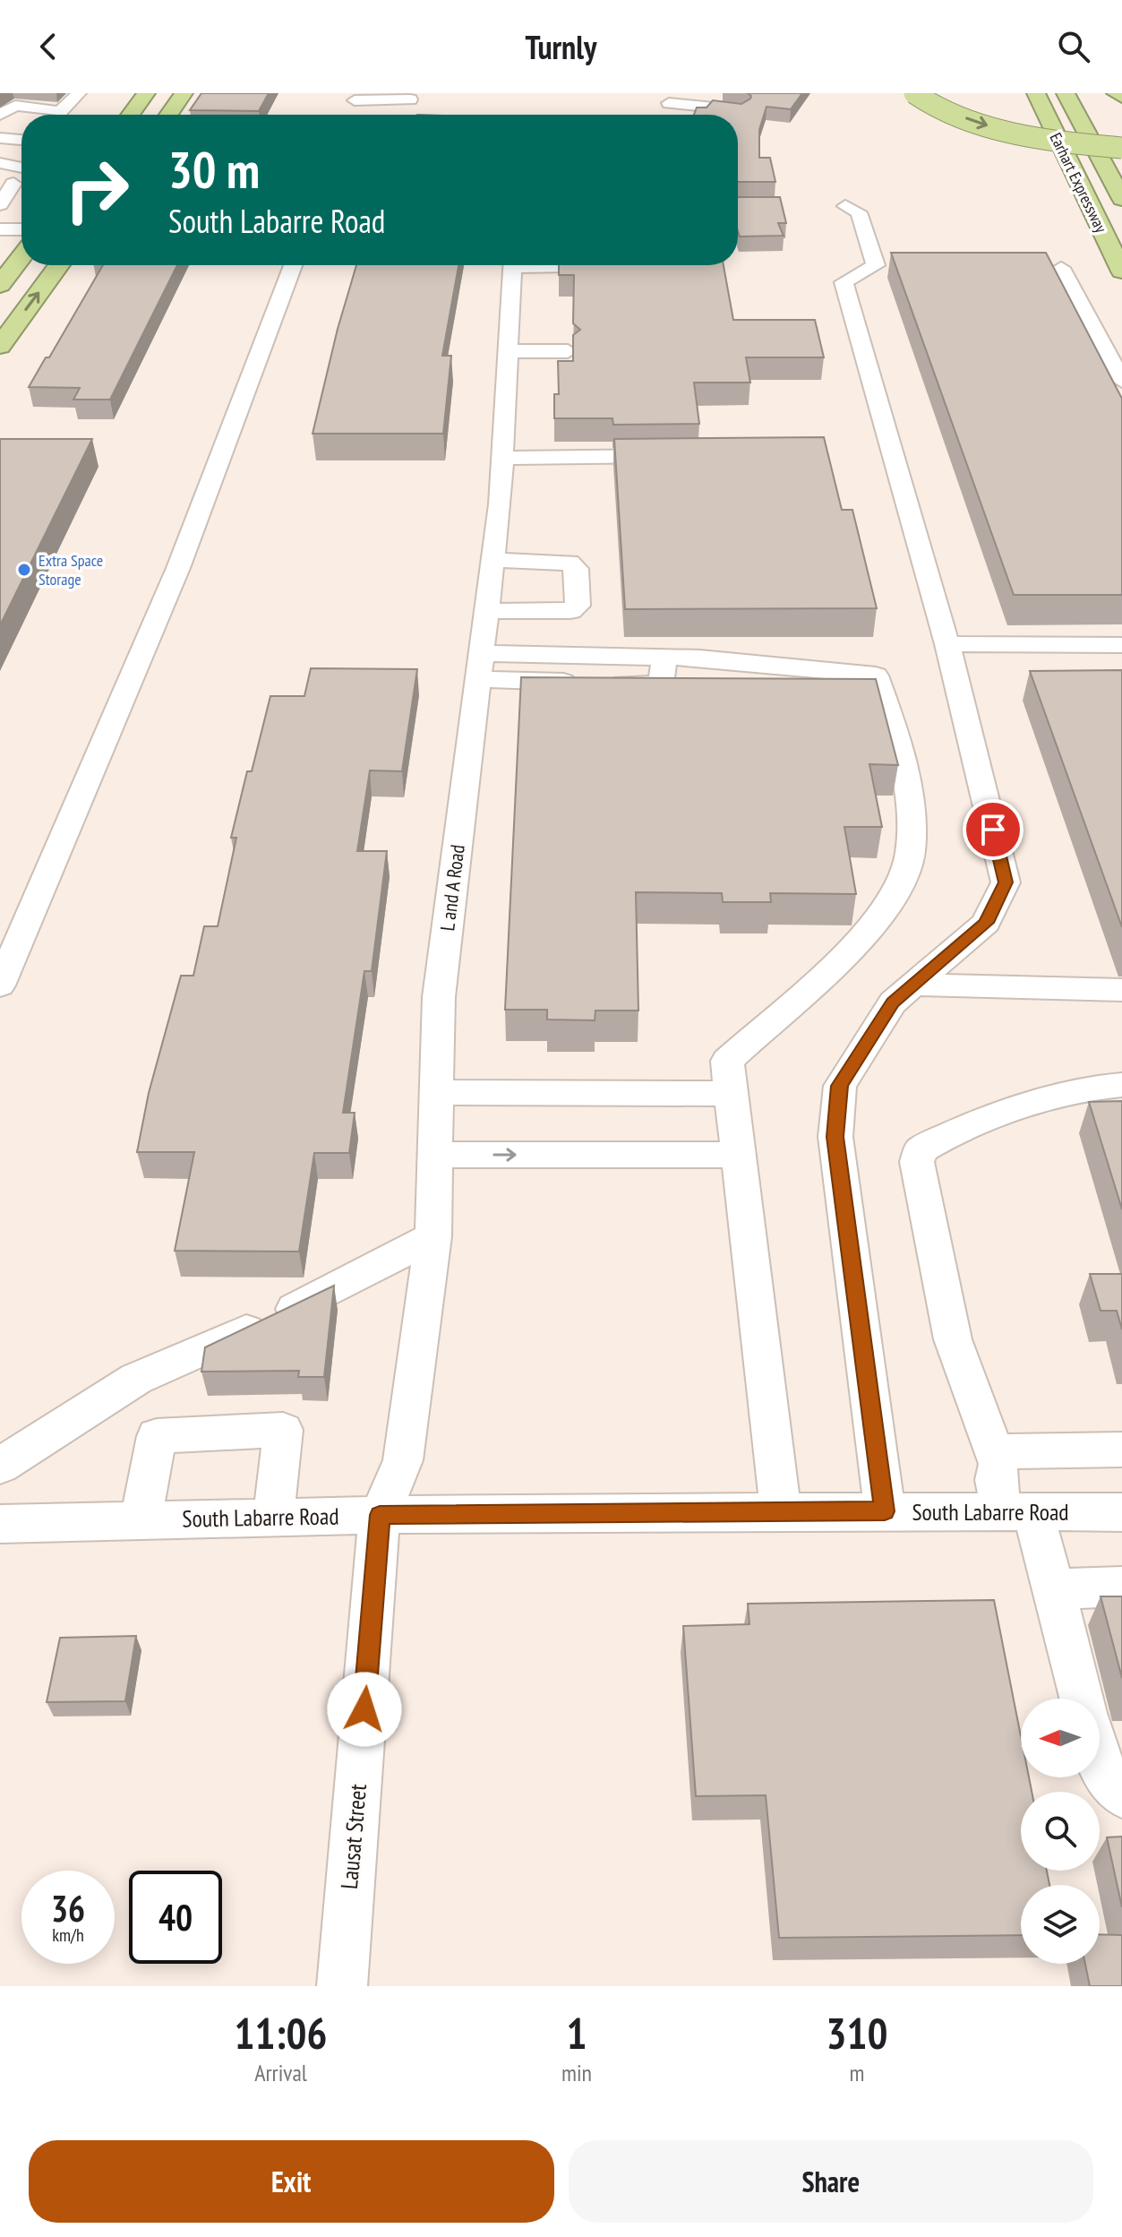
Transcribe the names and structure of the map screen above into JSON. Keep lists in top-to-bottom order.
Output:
{
  "streets": {
    "highway": ["Earhart Expressway"],
    "street": ["L and A Road", "South Labarre Road", "Lausat Street"]
  },
  "crossings": [
    ["L and A Road", "South Labarre Road"],
    ["L and A Road", "Lausat Street"],
    ["South Labarre Road", "Lausat Street"]
  ],
  "places": ["Extra Space Storage"],
  "north": "left",
  "page": {
    "header": "Turnly",
    "turn": ["30 m", "South Labarre Road"],
    "speed": "36 km/h",
    "limit": "40",
    "eta": [
      "11:06",
      "Arrival",
      "1",
      "min",
      "310",
      "m"
    ],
    "buttons": ["Exit", "Share"]
  }
}
